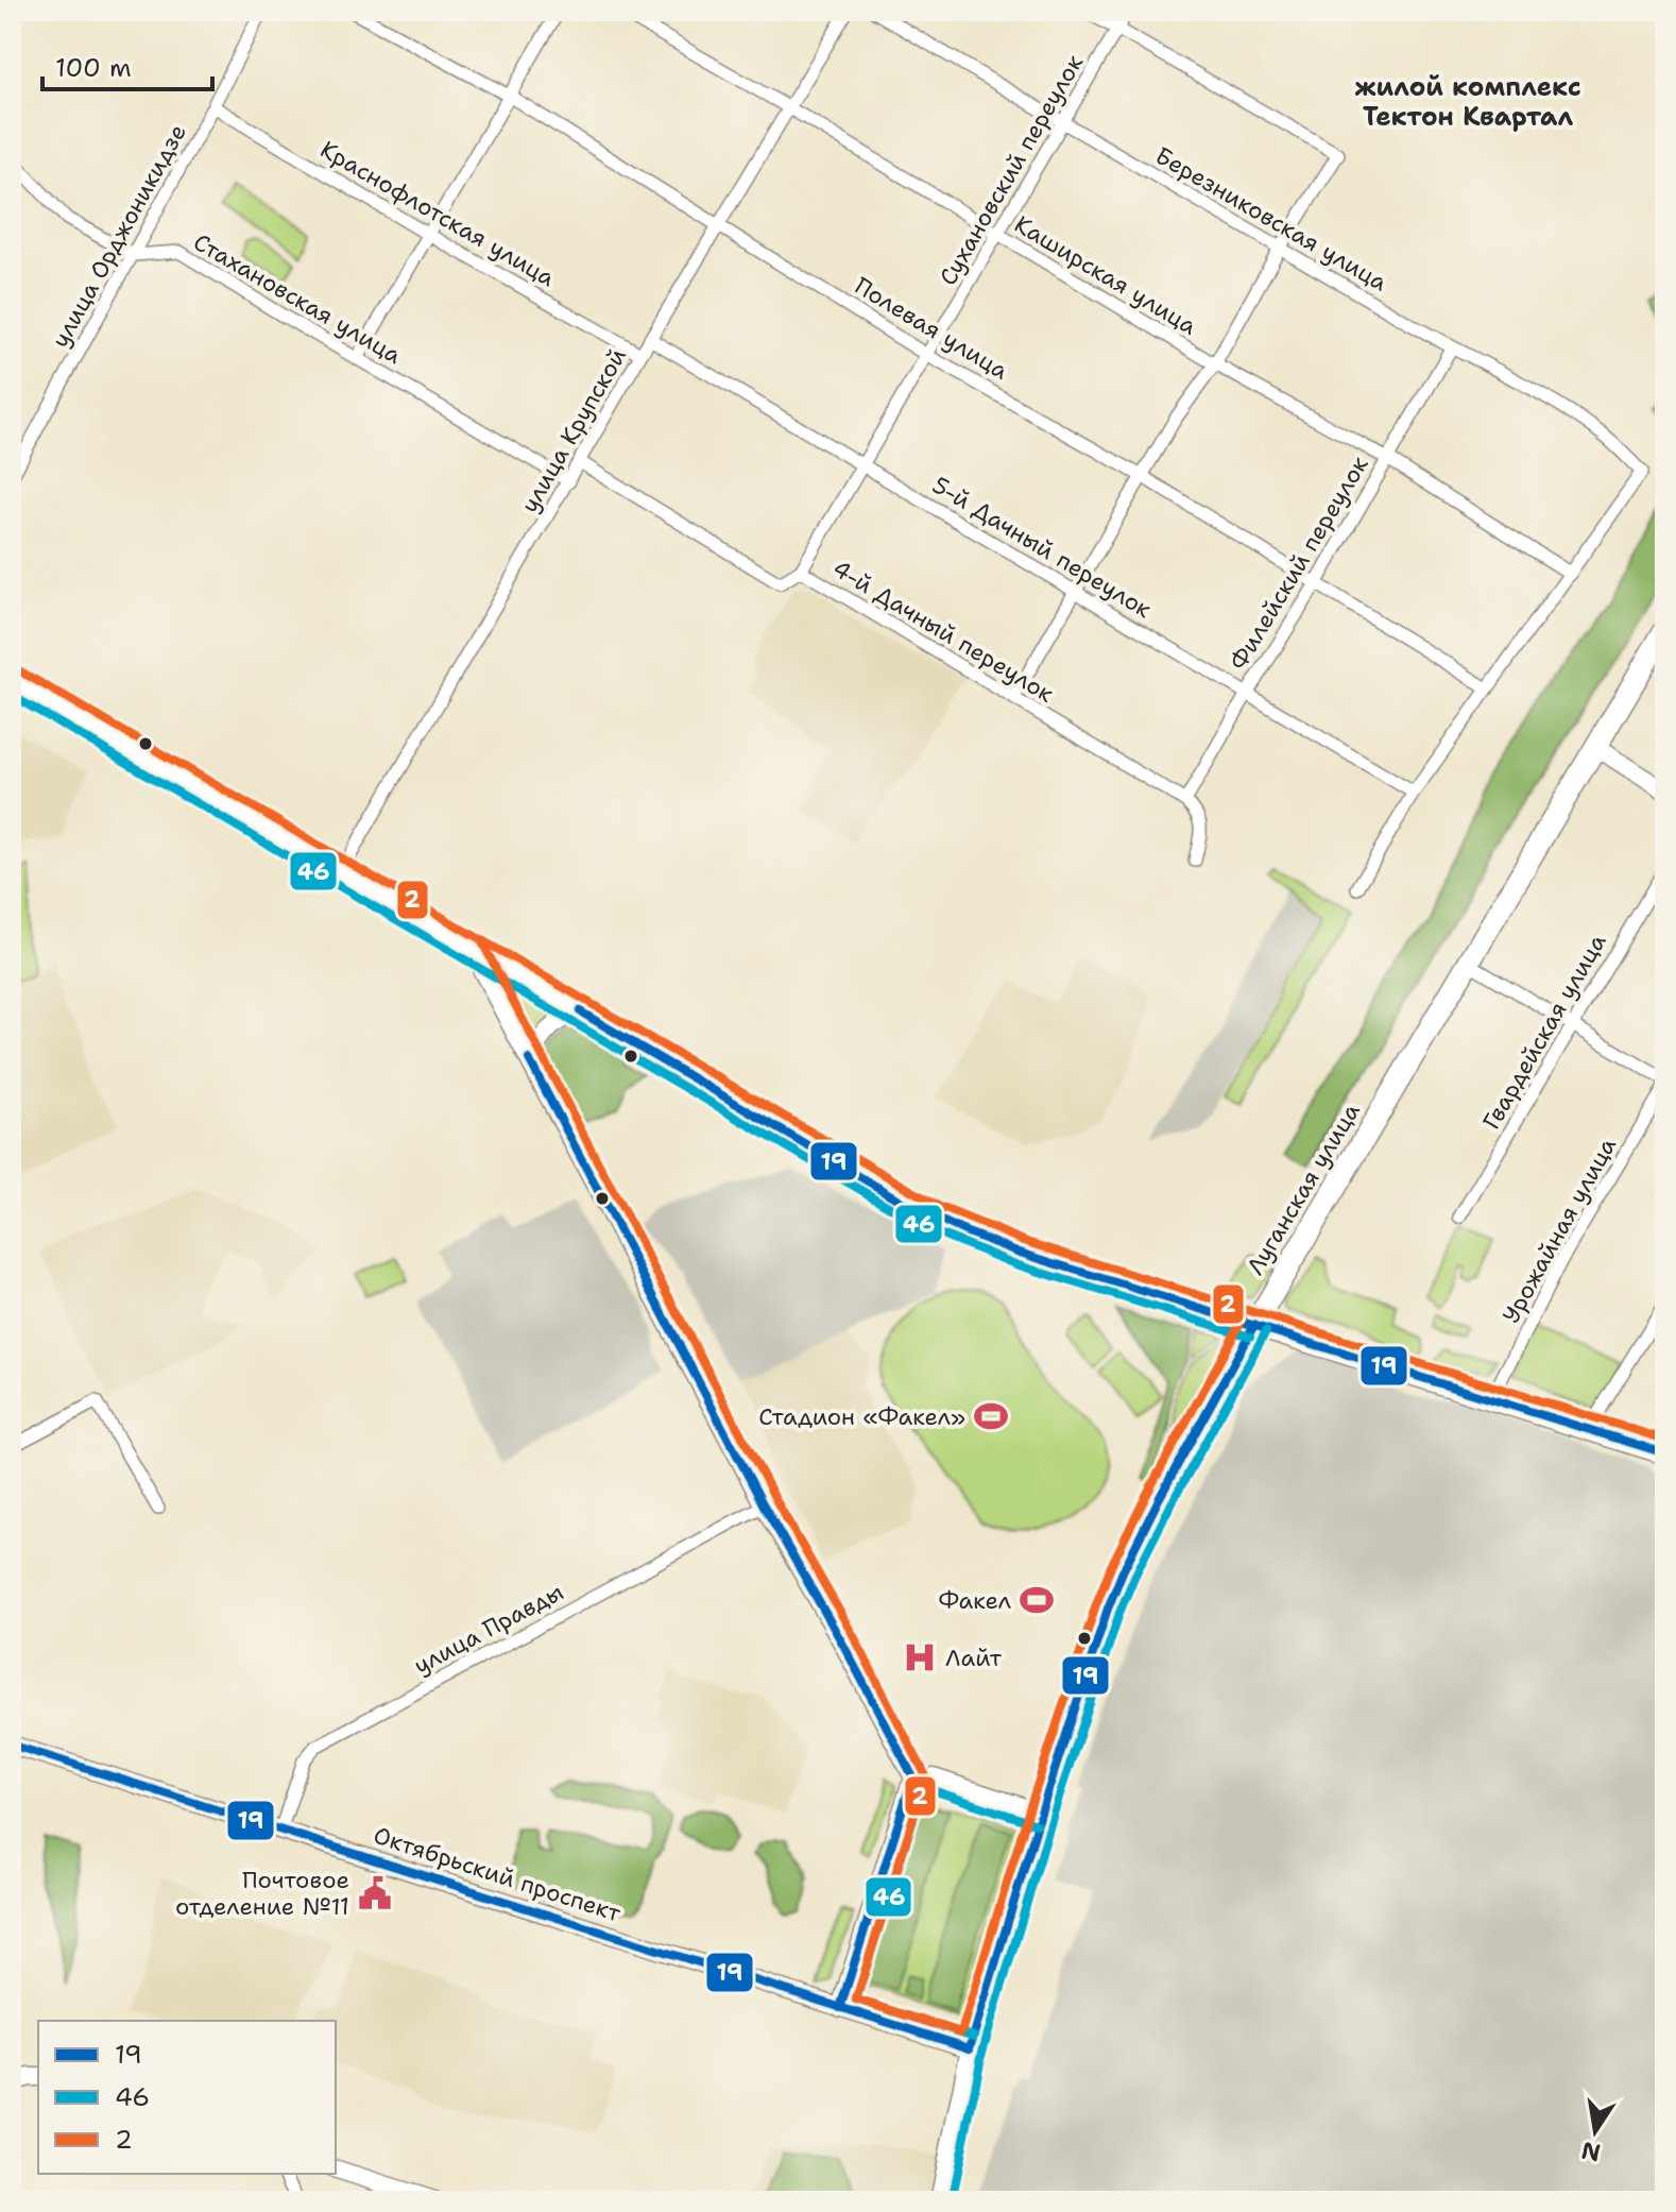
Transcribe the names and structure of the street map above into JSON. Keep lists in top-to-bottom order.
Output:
{
  "streets": {
    "highway": ["Луганская улица"],
    "main road": ["Октябрьский проспект"],
    "street": [
      "Сухановский переулок",
      "Краснофлотская улица",
      "Березниковская улица",
      "улица Орджоникидзе",
      "Каширская улица",
      "Стахановская улица",
      "Полевая улица",
      "улица Крупской",
      "5-й Дачный переулок",
      "Филейский переулок",
      "4-й Дачный переулок",
      "Гвардейская улица",
      "Урожайная улица",
      "улица Правды"
    ]
  },
  "crossings": [
    ["Сухановский переулок", "Березниковская улица"],
    ["Сухановский переулок", "Каширская улица"],
    ["Сухановский переулок", "Полевая улица"],
    ["Сухановский переулок", "5-й Дачный переулок"],
    ["Сухановский переулок", "4-й Дачный переулок"],
    ["Краснофлотская улица", "улица Орджоникидзе"],
    ["Краснофлотская улица", "улица Крупской"],
    ["Березниковская улица", "Каширская улица"],
    ["Березниковская улица", "Филейский переулок"],
    ["улица Орджоникидзе", "Стахановская улица"],
    ["Каширская улица", "улица Крупской"],
    ["Каширская улица", "Филейский переулок"],
    ["Стахановская улица", "улица Крупской"],
    ["Полевая улица", "улица Крупской"],
    ["Полевая улица", "Филейский переулок"],
    ["улица Крупской", "5-й Дачный переулок"],
    ["улица Крупской", "4-й Дачный переулок"],
    ["5-й Дачный переулок", "Филейский переулок"],
    ["Филейский переулок", "4-й Дачный переулок"],
    ["Луганская улица", "Октябрьский проспект"],
    ["улица Правды", "Октябрьский проспект"]
  ],
  "districts": ["жилой комплекс Тектон Квартал"],
  "places": {
    "sports": ["Стадион «Факел»", "Факел"],
    "hospital": ["Лайт"],
    "public building": ["Почтовое отделение №11"]
  },
  "lines": ["transit line 2", "transit line 46", "transit line 19"],
  "legend": ["19", "46", "2"],
  "scale_bar": "100 m",
  "north": "bottom"
}
